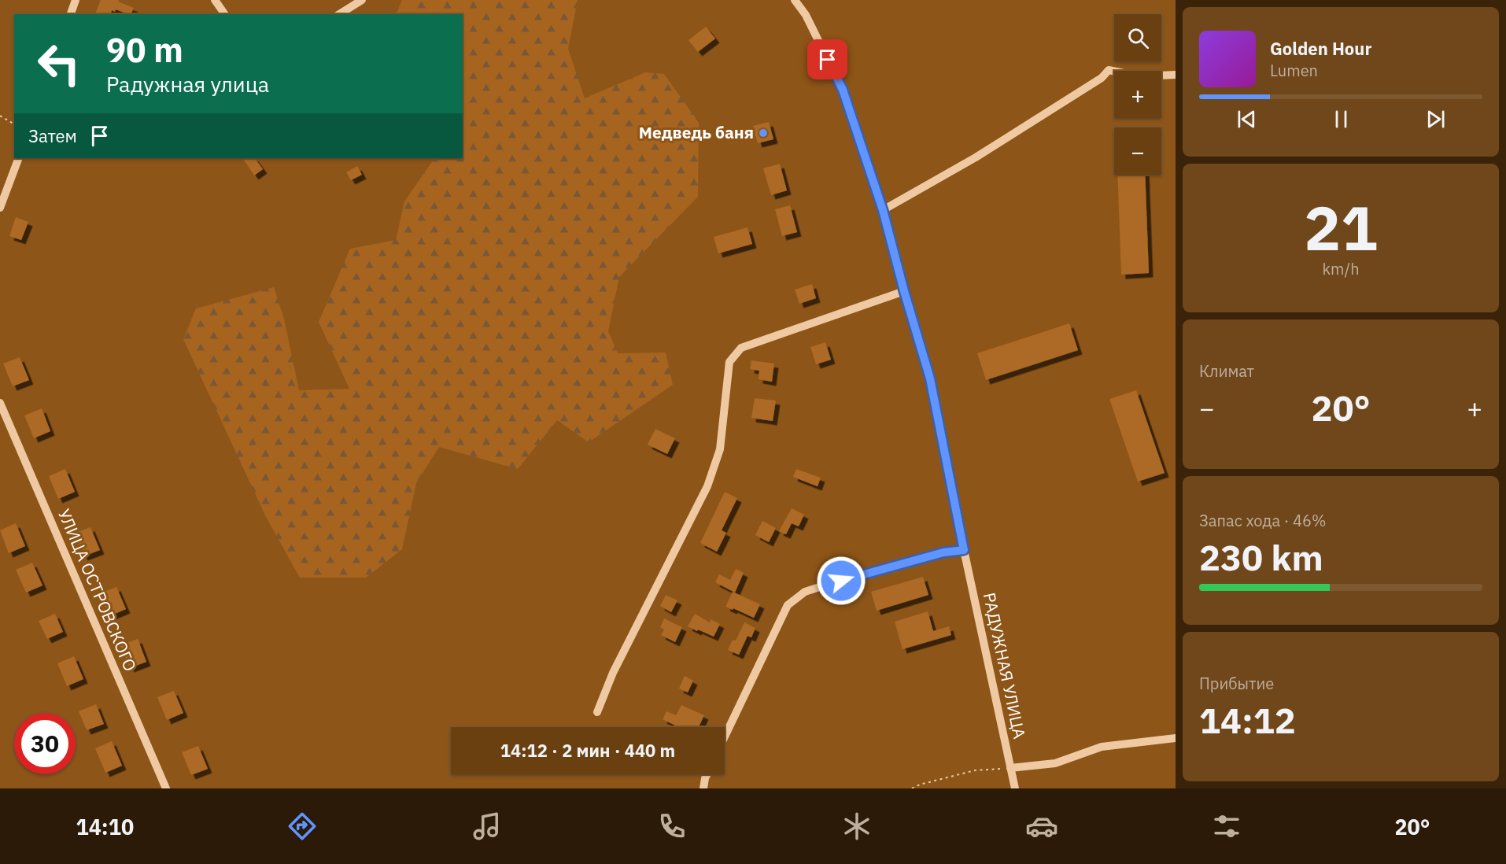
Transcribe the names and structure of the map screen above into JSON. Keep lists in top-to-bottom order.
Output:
{
  "streets": {
    "street": ["УЛИЦА ОСТРОВСКОГО", "РАДУЖНАЯ УЛИЦА"]
  },
  "places": ["Медведь баня"],
  "page": {
    "map_buttons": ["+", "−"],
    "turn": ["90 m", "Радужная улица"],
    "song": ["Golden Hour", "Lumen"],
    "then": "Затем",
    "tile": [
      ["21", "km/h"],
      "Климат",
      ["Запас хода · 46%", "230 km"],
      ["Прибытие", "14:12"]
    ],
    "heat": ["−", "20°", "+"],
    "limit": "30",
    "trip": "14:12 · 2 мин · 440 m",
    "tabs": ["14:10", "20°"]
  }
}
